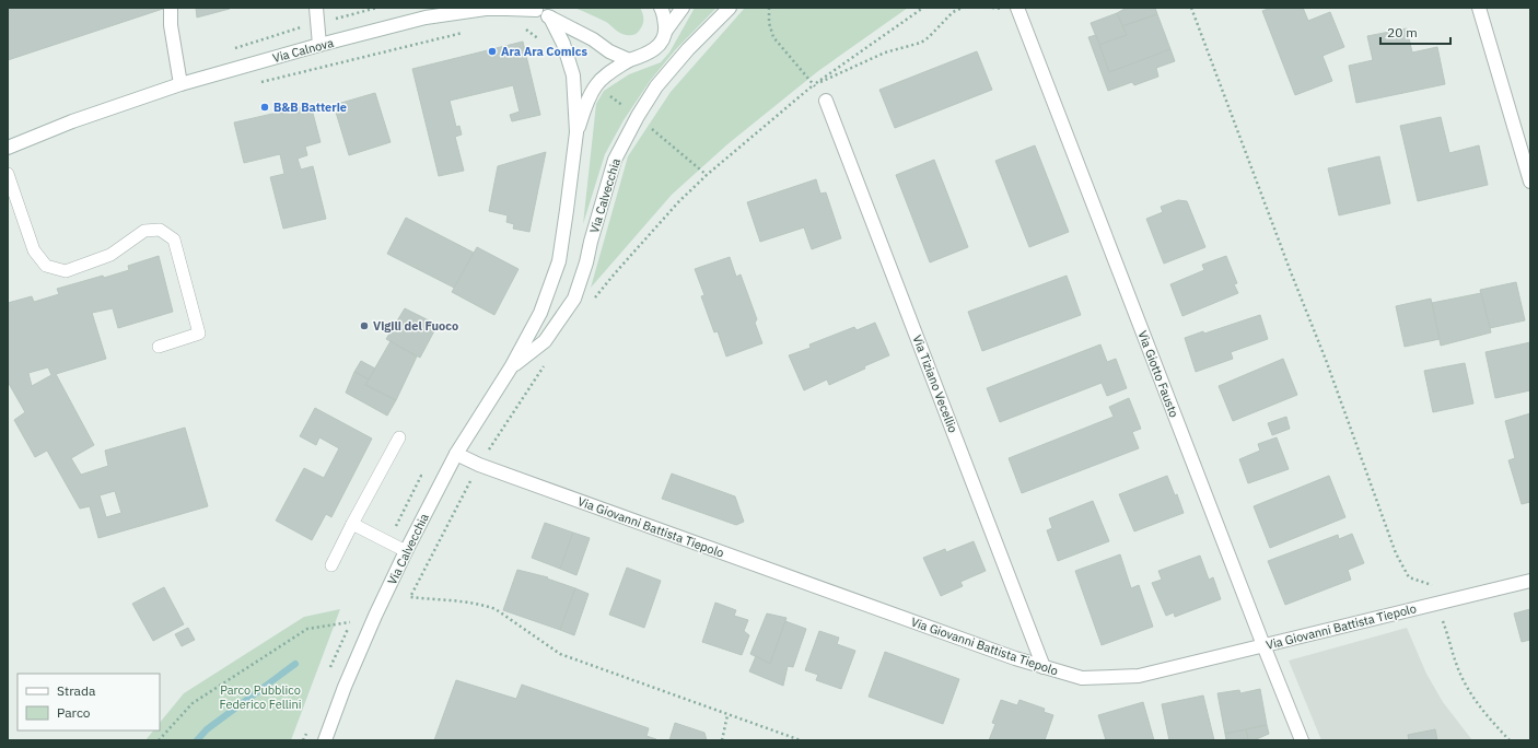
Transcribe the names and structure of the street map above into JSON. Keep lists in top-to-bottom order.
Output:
{
  "streets": {
    "street": [
      "Via Calnova",
      "Via Calvecchia",
      "Via Giotto Fausto",
      "Via Tiziano Vecellio",
      "Via Giovanni Battista Tiepolo"
    ]
  },
  "crossings": [
    ["Via Calvecchia", "Via Giovanni Battista Tiepolo"],
    ["Via Giotto Fausto", "Via Giovanni Battista Tiepolo"],
    ["Via Tiziano Vecellio", "Via Giovanni Battista Tiepolo"]
  ],
  "parks": ["Parco Pubblico Federico Fellini"],
  "places": ["Ara Ara Comics", "B&B Batterie", "Vigili del Fuoco"],
  "legend": ["Strada", "Parco"],
  "scale_bar": "20 m"
}
